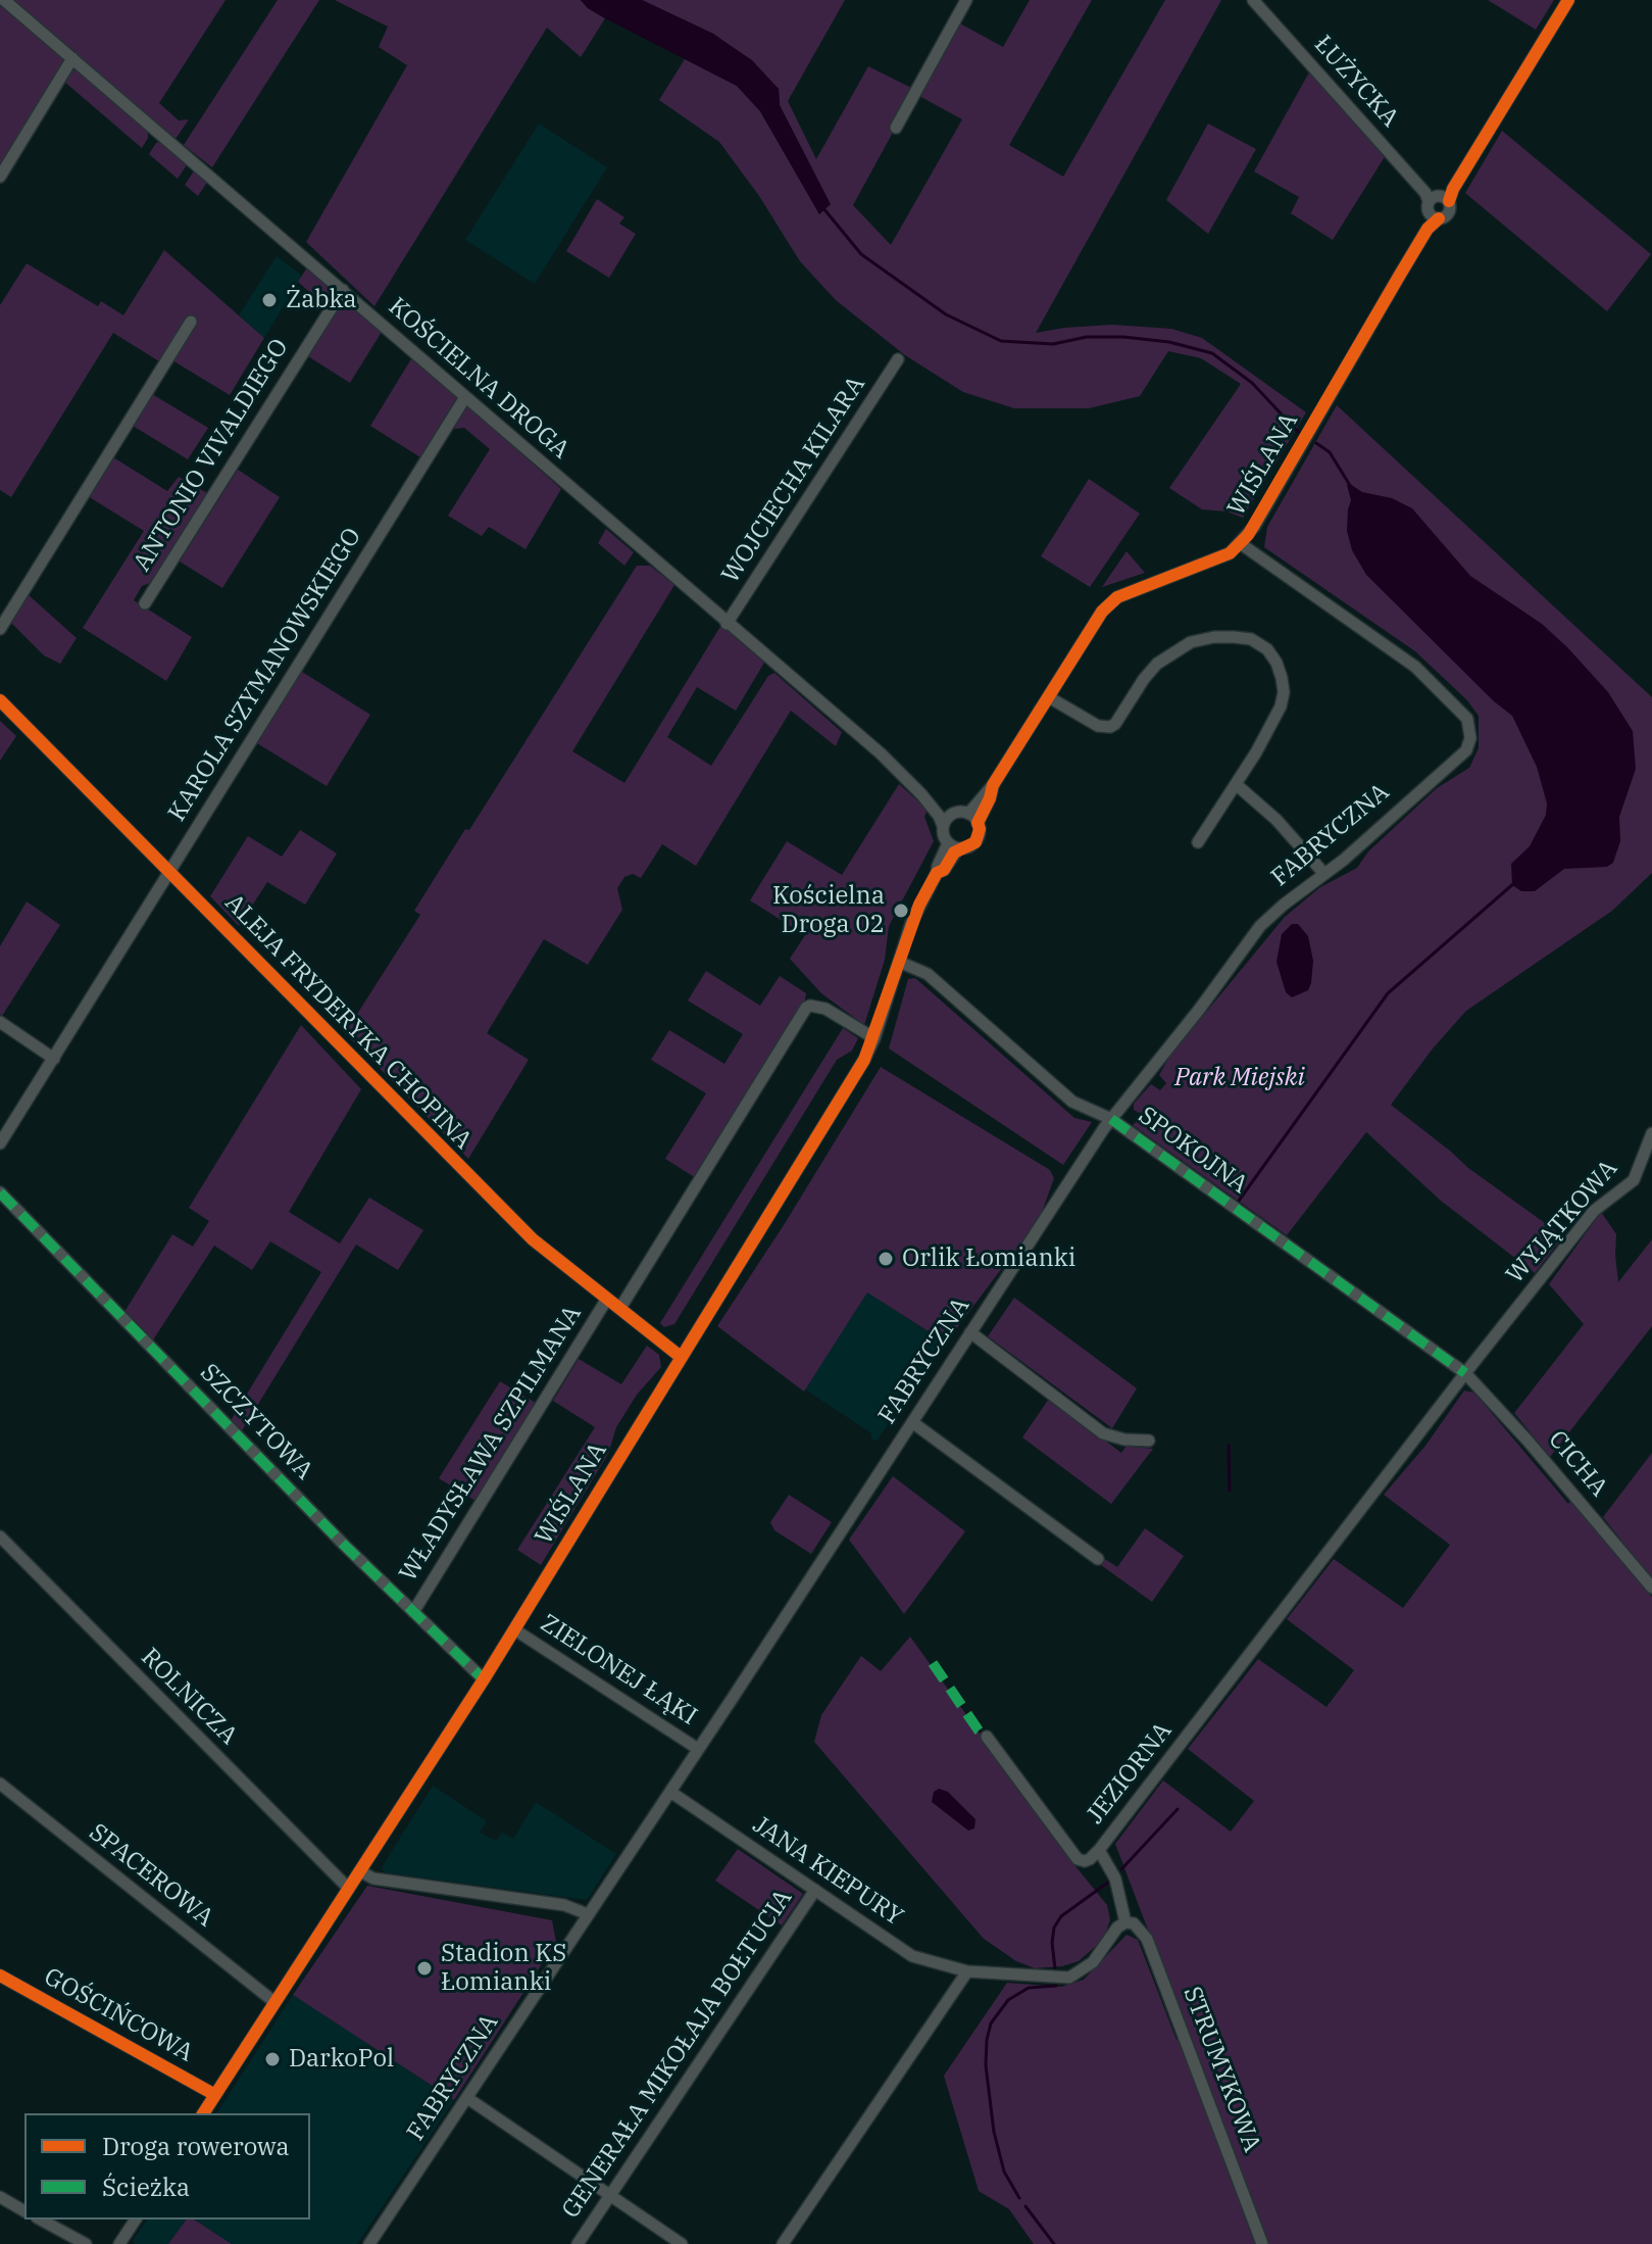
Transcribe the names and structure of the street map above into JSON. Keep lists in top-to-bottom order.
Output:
{
  "streets": {
    "street": [
      "ŁUŻYCKA",
      "KOŚCIELNA DROGA",
      "ANTONIO VIVALDIEGO",
      "WIŚLANA",
      "WOJCIECHA KILARA",
      "KAROLA SZYMANOWSKIEGO",
      "FABRYCZNA",
      "ALEJA FRYDERYKA CHOPINA",
      "SPOKOJNA",
      "WYJĄTKOWA",
      "SZCZYTOWA",
      "WŁADYSŁAWA SZPILMANA",
      "CICHA",
      "ZIELONEJ ŁĄKI",
      "ROLNICZA",
      "JEZIORNA",
      "JANA KIEPURY",
      "SPACEROWA",
      "GOŚCIŃCOWA",
      "GENERAŁA MIKOŁAJA BOŁTUCIA",
      "STRUMYKOWA"
    ]
  },
  "crossings": [
    ["KOŚCIELNA DROGA", "ANTONIO VIVALDIEGO"],
    ["KOŚCIELNA DROGA", "WIŚLANA"],
    ["KOŚCIELNA DROGA", "WOJCIECHA KILARA"],
    ["KOŚCIELNA DROGA", "KAROLA SZYMANOWSKIEGO"],
    ["WIŚLANA", "FABRYCZNA"],
    ["WIŚLANA", "ALEJA FRYDERYKA CHOPINA"],
    ["WIŚLANA", "SPOKOJNA"],
    ["WIŚLANA", "SZCZYTOWA"],
    ["WIŚLANA", "WŁADYSŁAWA SZPILMANA"],
    ["WIŚLANA", "ZIELONEJ ŁĄKI"],
    ["WIŚLANA", "ROLNICZA"],
    ["WIŚLANA", "SPACEROWA"],
    ["WIŚLANA", "GOŚCIŃCOWA"],
    ["KAROLA SZYMANOWSKIEGO", "ALEJA FRYDERYKA CHOPINA"],
    ["FABRYCZNA", "SPOKOJNA"],
    ["FABRYCZNA", "ZIELONEJ ŁĄKI"],
    ["FABRYCZNA", "JANA KIEPURY"],
    ["ALEJA FRYDERYKA CHOPINA", "WŁADYSŁAWA SZPILMANA"],
    ["SPOKOJNA", "WYJĄTKOWA"],
    ["SPOKOJNA", "CICHA"],
    ["SPOKOJNA", "JEZIORNA"],
    ["WYJĄTKOWA", "CICHA"],
    ["WYJĄTKOWA", "JEZIORNA"],
    ["SZCZYTOWA", "WŁADYSŁAWA SZPILMANA"],
    ["CICHA", "JEZIORNA"],
    ["JEZIORNA", "STRUMYKOWA"],
    ["JANA KIEPURY", "GENERAŁA MIKOŁAJA BOŁTUCIA"]
  ],
  "parks": ["Park Miejski"],
  "places": [
    "Żabka",
    "Kościelna Droga 02",
    "Orlik Łomianki",
    "Stadion KS Łomianki",
    "DarkoPol"
  ],
  "legend": ["Droga rowerowa", "Ścieżka"]
}
